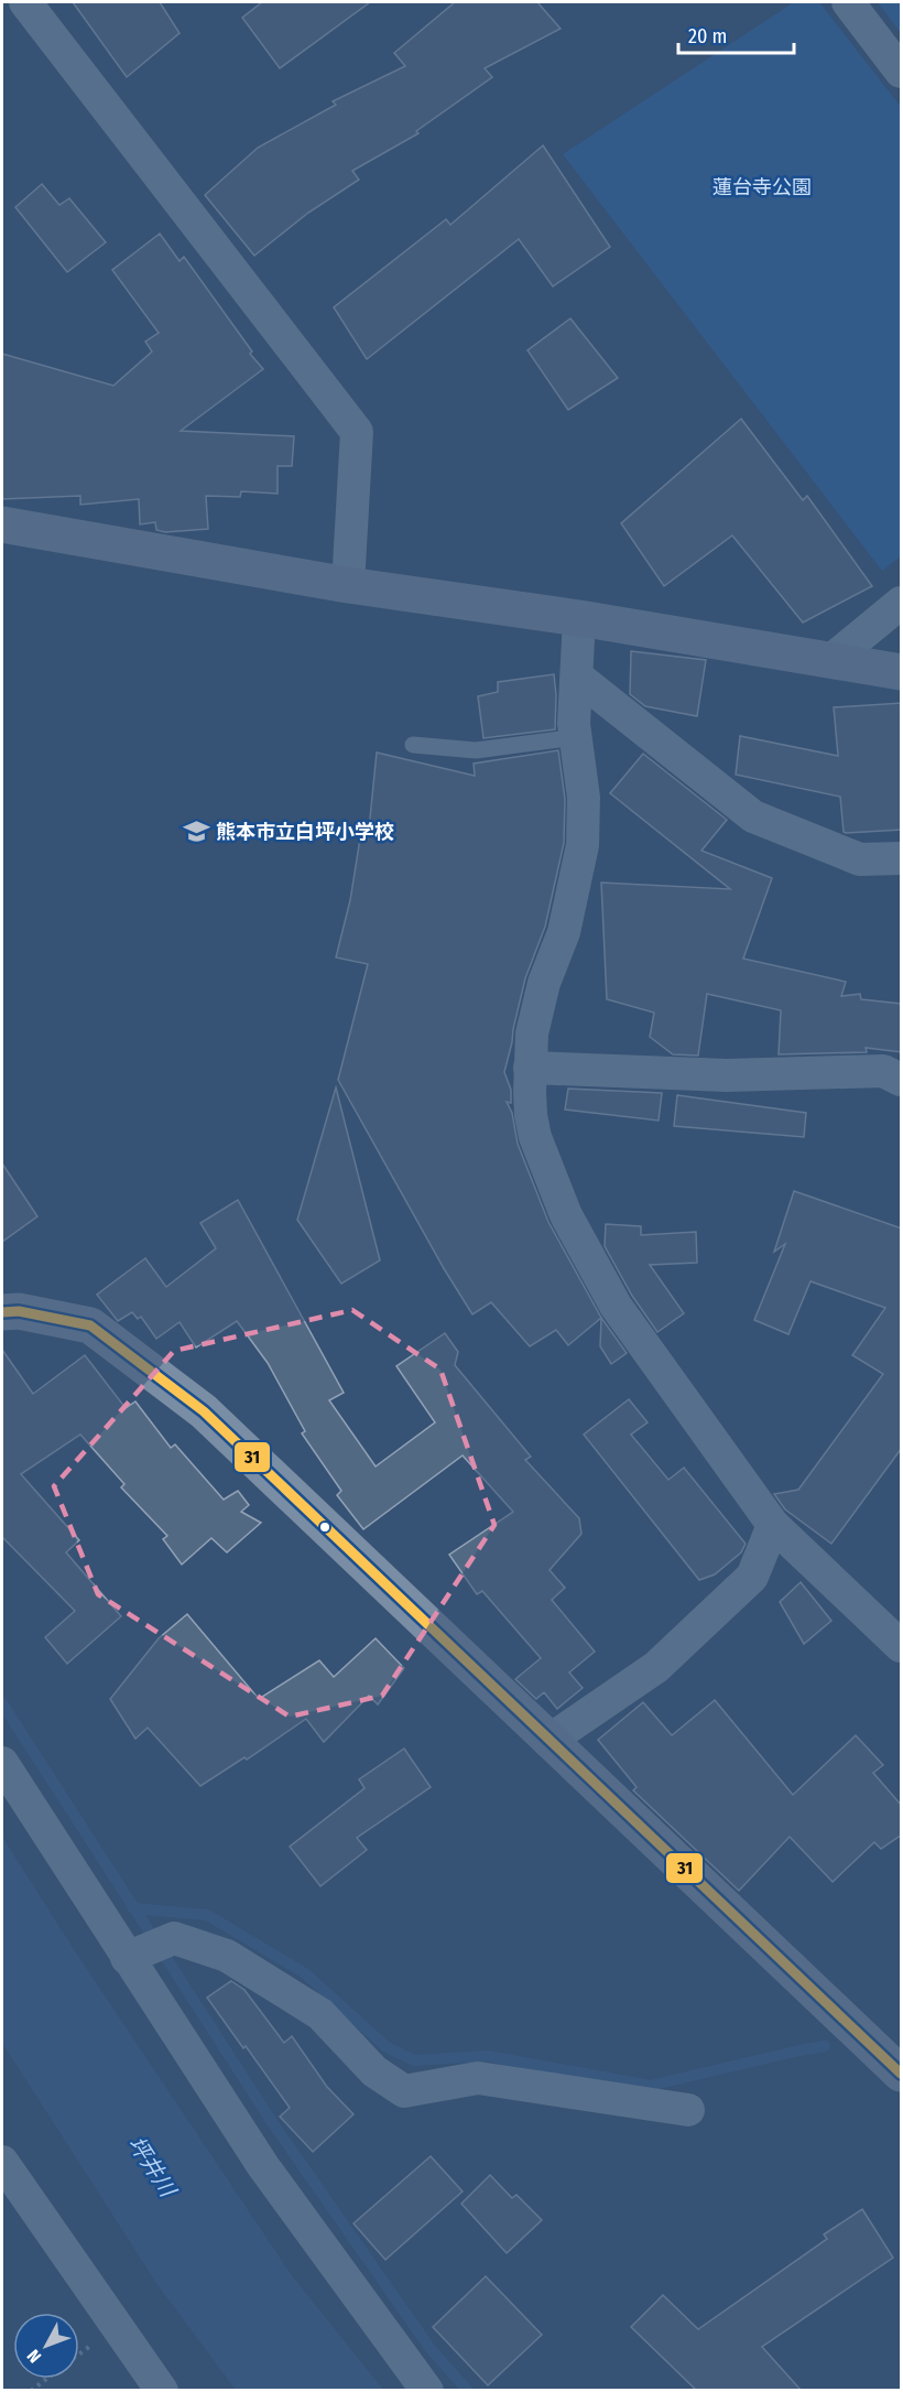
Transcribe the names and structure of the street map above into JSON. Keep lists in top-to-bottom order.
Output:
{
  "water": ["坪井川"],
  "parks": ["蓮台寺公園"],
  "places": {
    "school or university": ["熊本市立白坪小学校"]
  },
  "lines": ["transit line 31"],
  "scale_bar": "20 m",
  "north": "bottom left"
}
